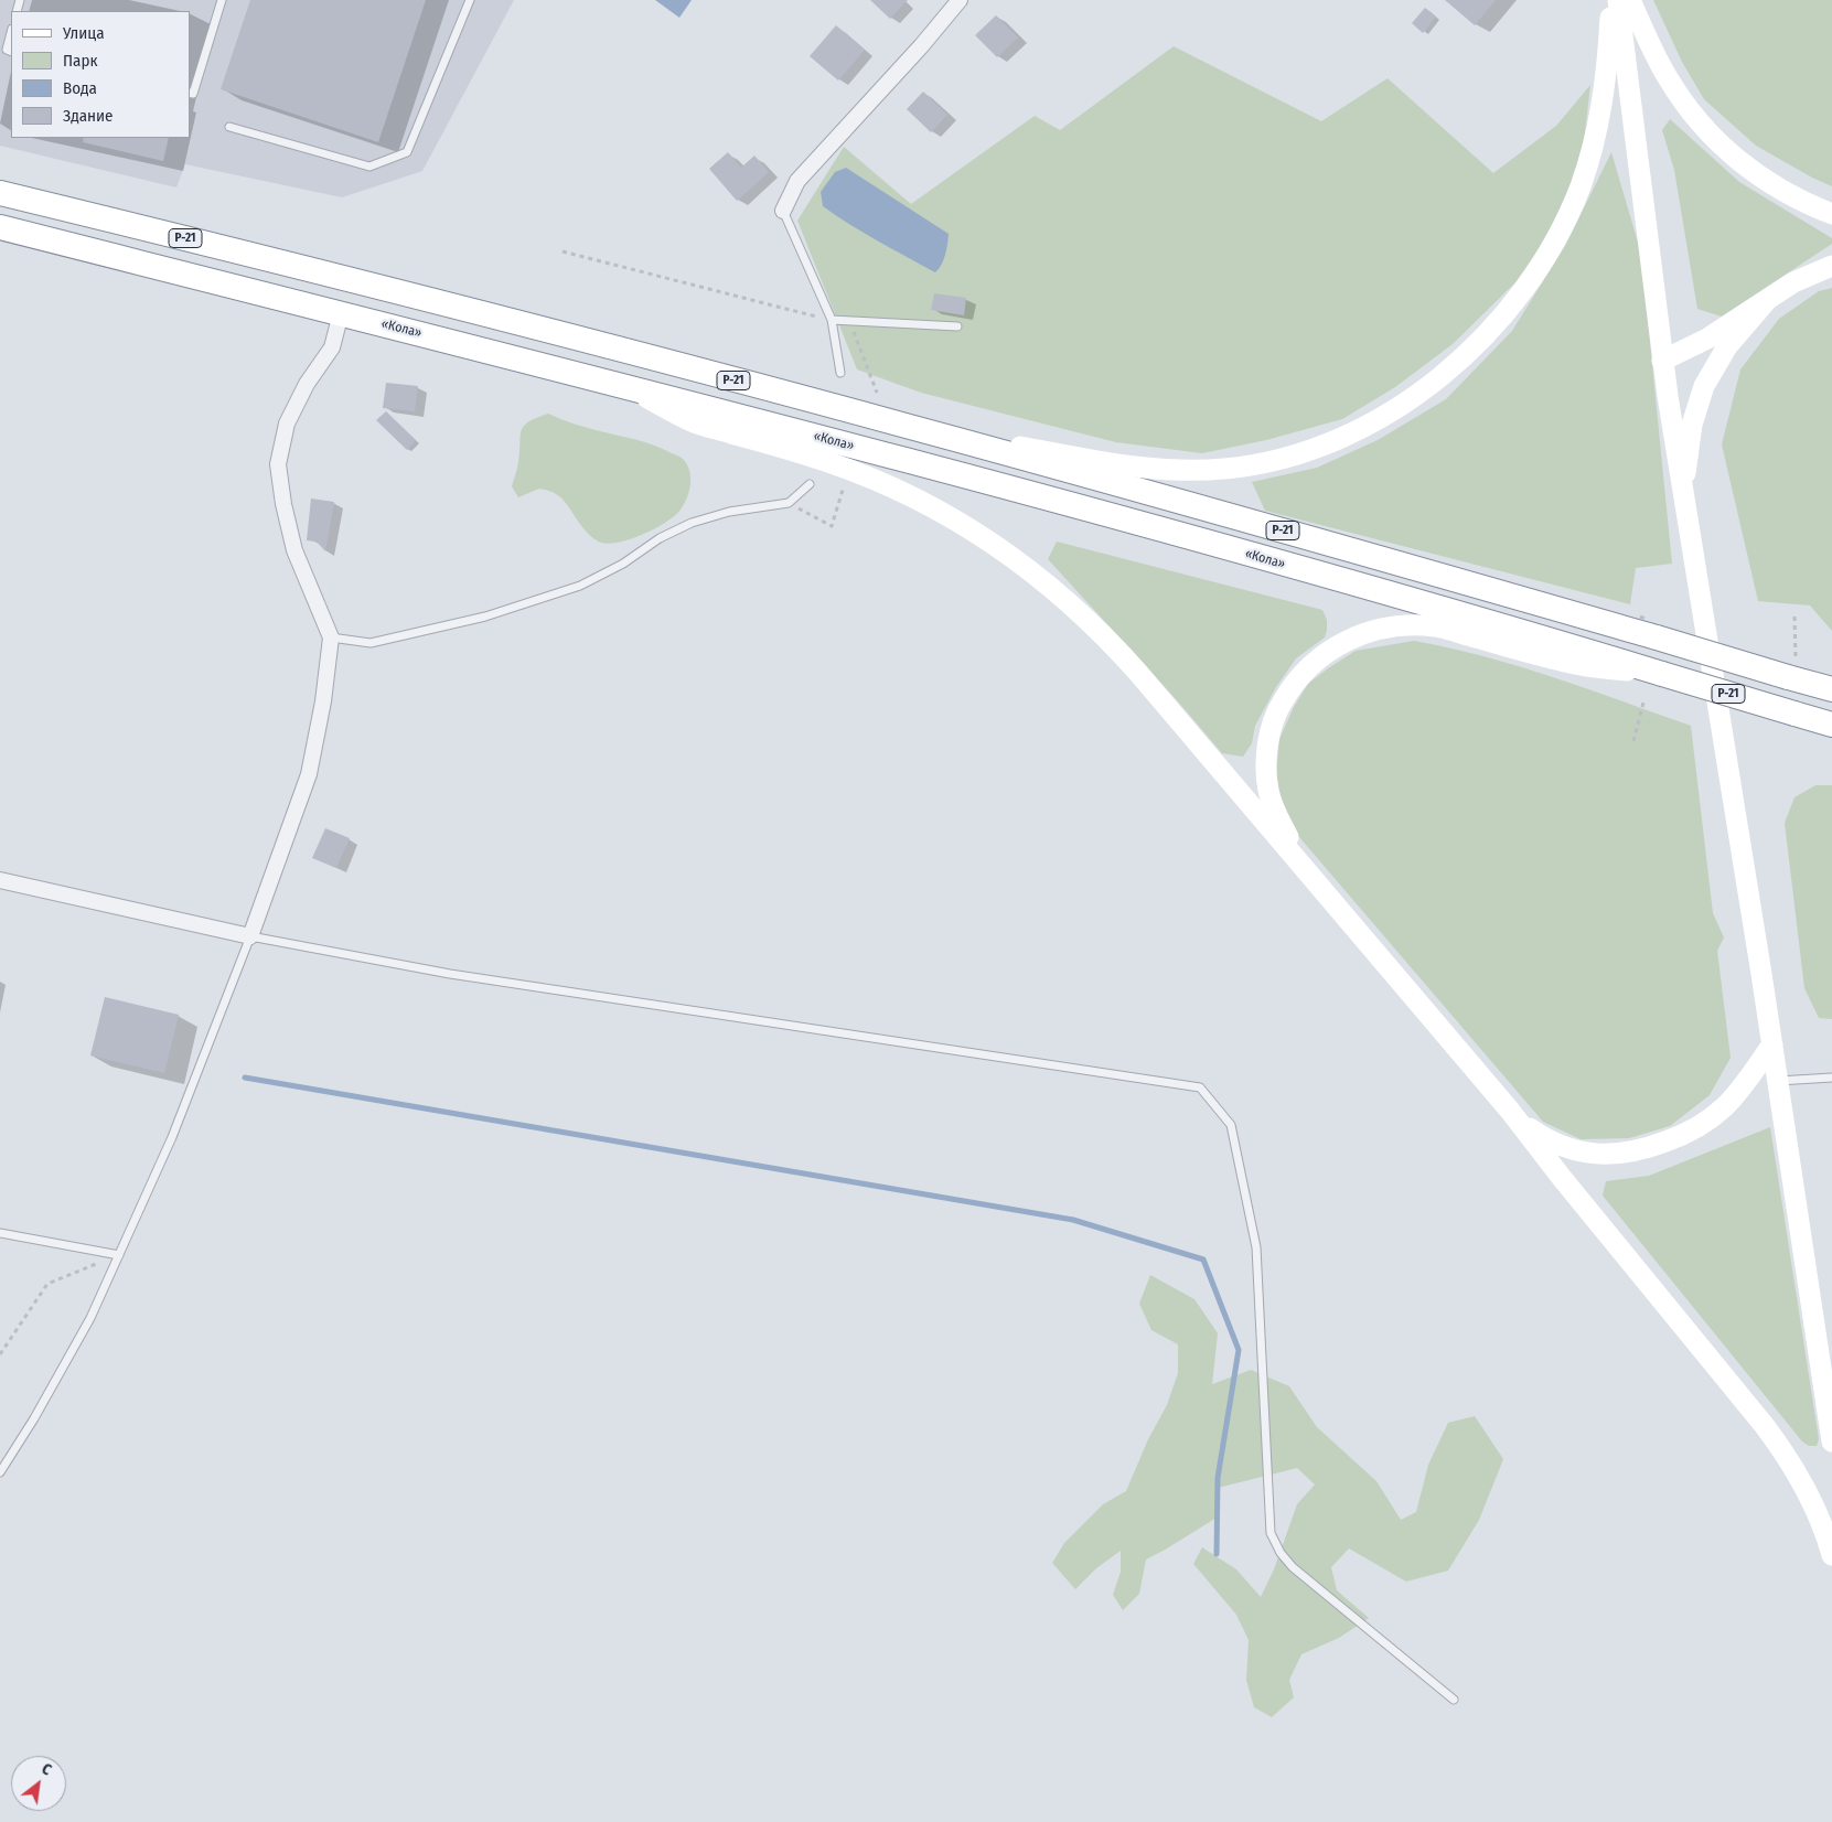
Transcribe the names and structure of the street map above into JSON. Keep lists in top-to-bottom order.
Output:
{
  "streets": {
    "highway": ["Р-21", "«Кола»"]
  },
  "crossings": [
    ["Р-21", "«Кола»"]
  ],
  "legend": [
    "Улица",
    "Парк",
    "Вода",
    "Здание"
  ],
  "north": "top right"
}
